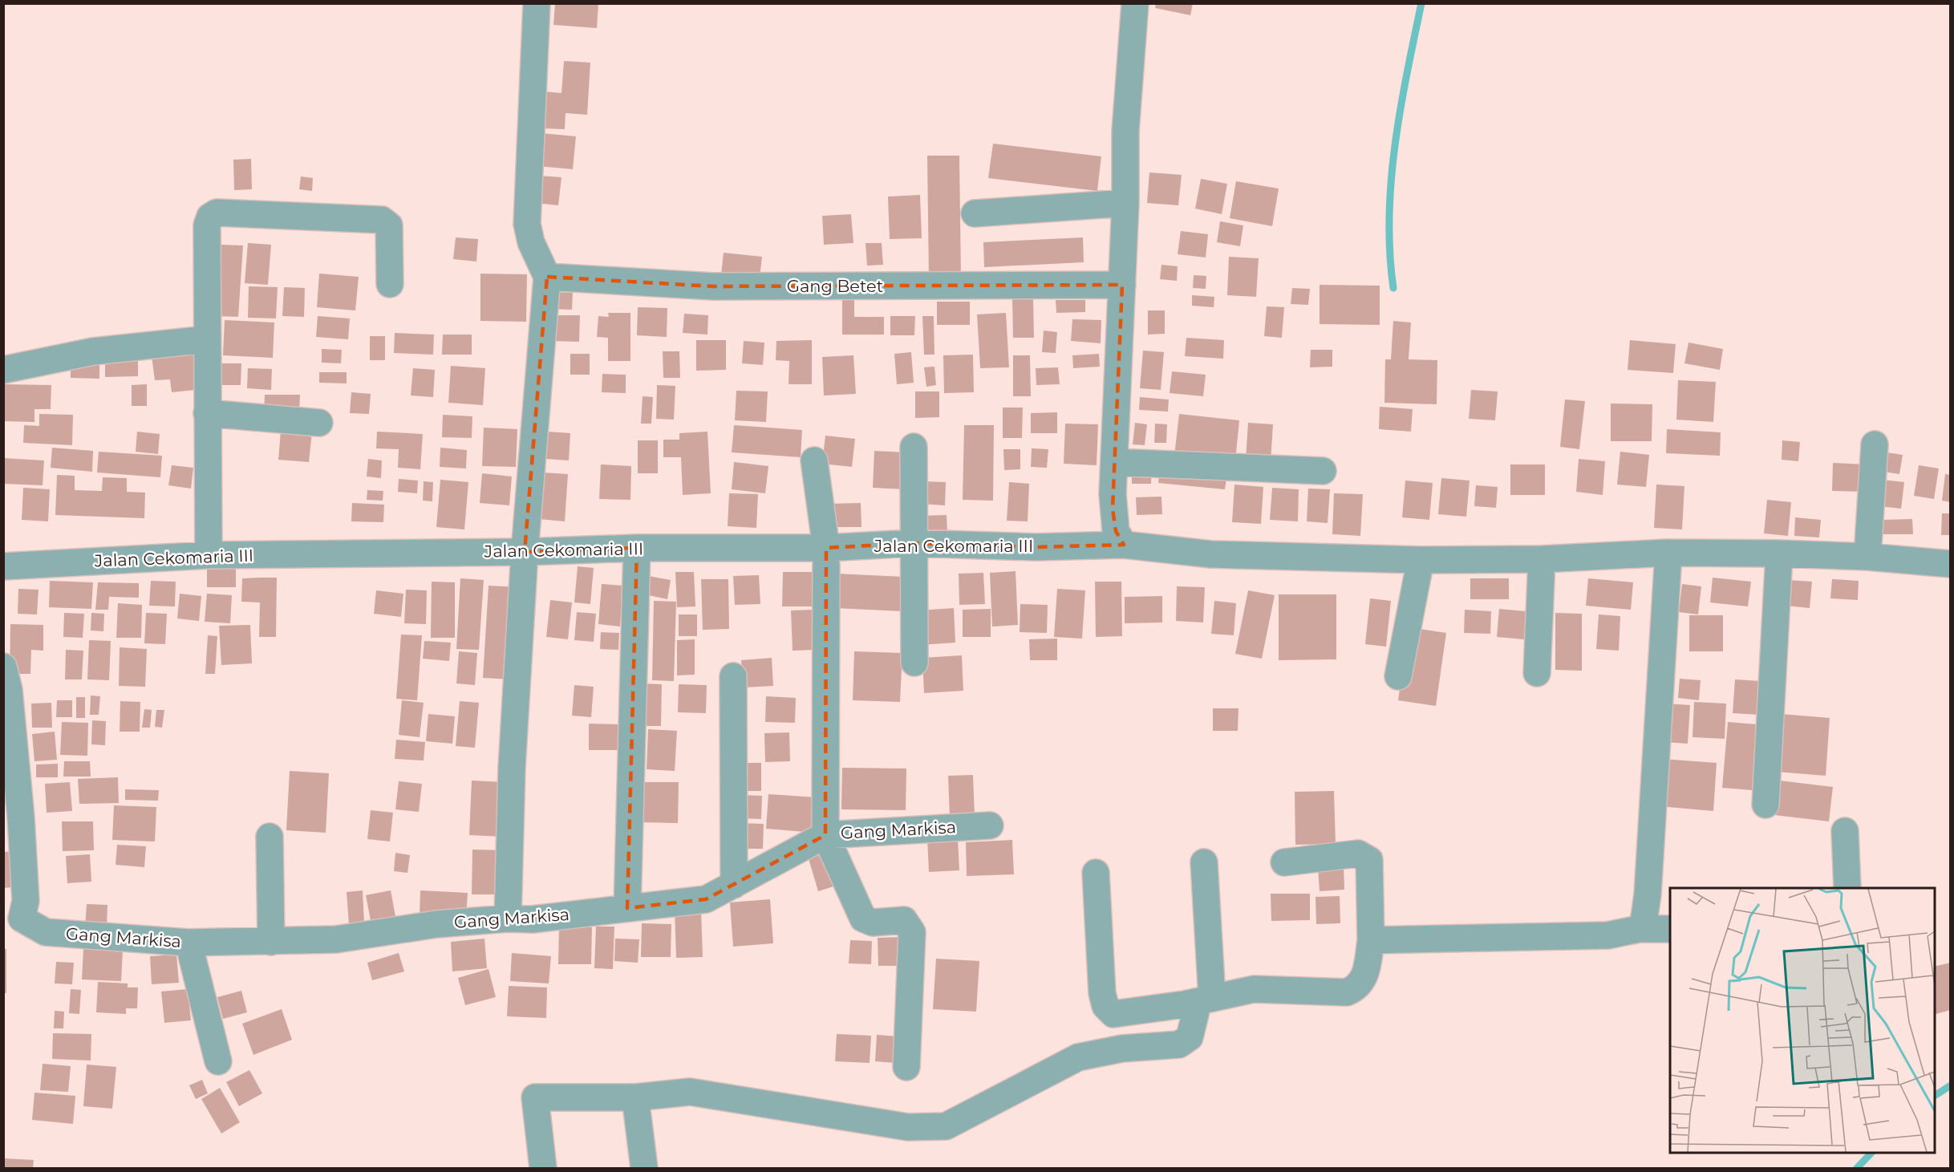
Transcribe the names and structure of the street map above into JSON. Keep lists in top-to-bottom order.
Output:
{
  "streets": {
    "street": ["Gang Betet", "Jalan Cekomaria III", "Gang Markisa"]
  }
}
